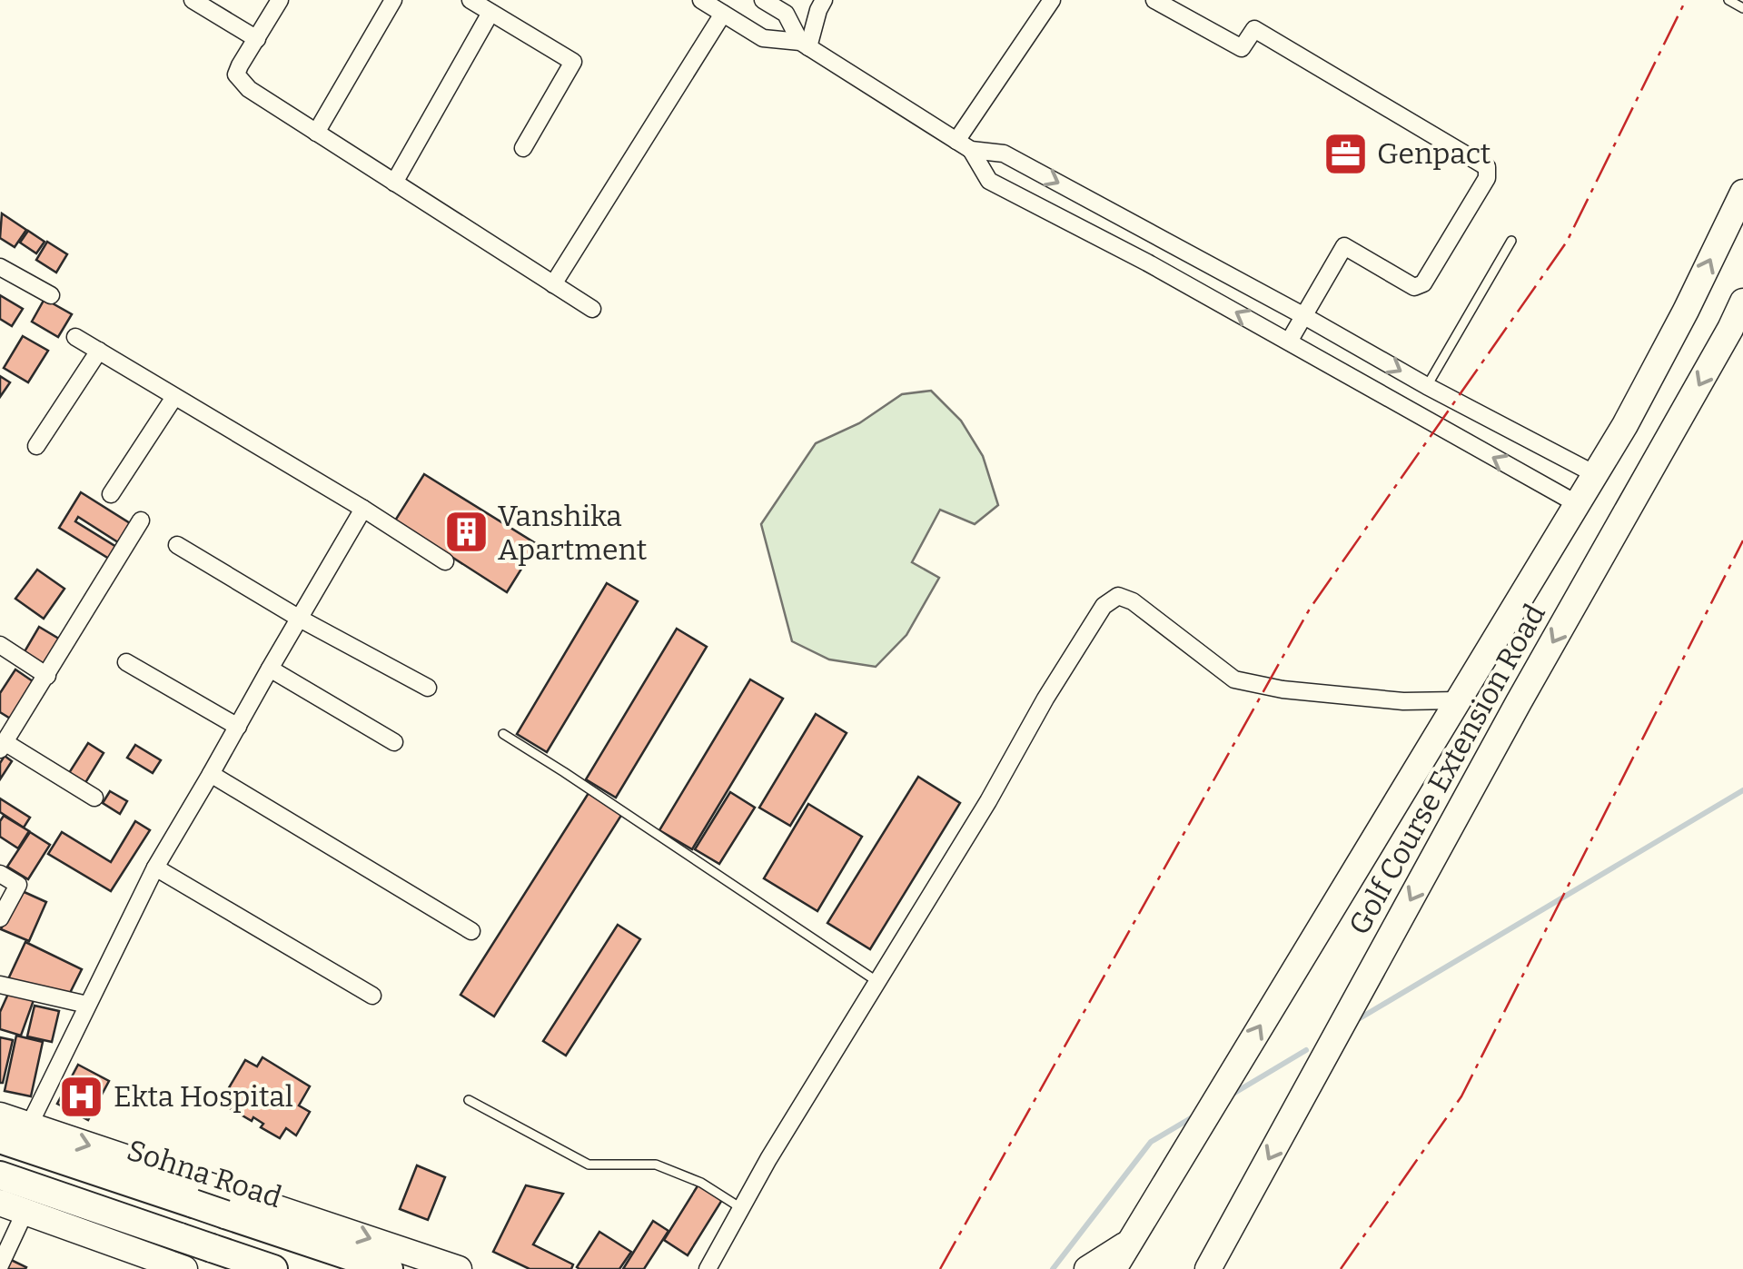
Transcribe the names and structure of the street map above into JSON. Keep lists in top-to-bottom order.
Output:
{
  "streets": {
    "highway": ["Sohna Road"],
    "main road": ["Golf Course Extension Road"]
  },
  "places": {
    "office": ["Genpact"],
    "building": ["Vanshika Apartment"],
    "hospital": ["Ekta Hospital"]
  }
}
